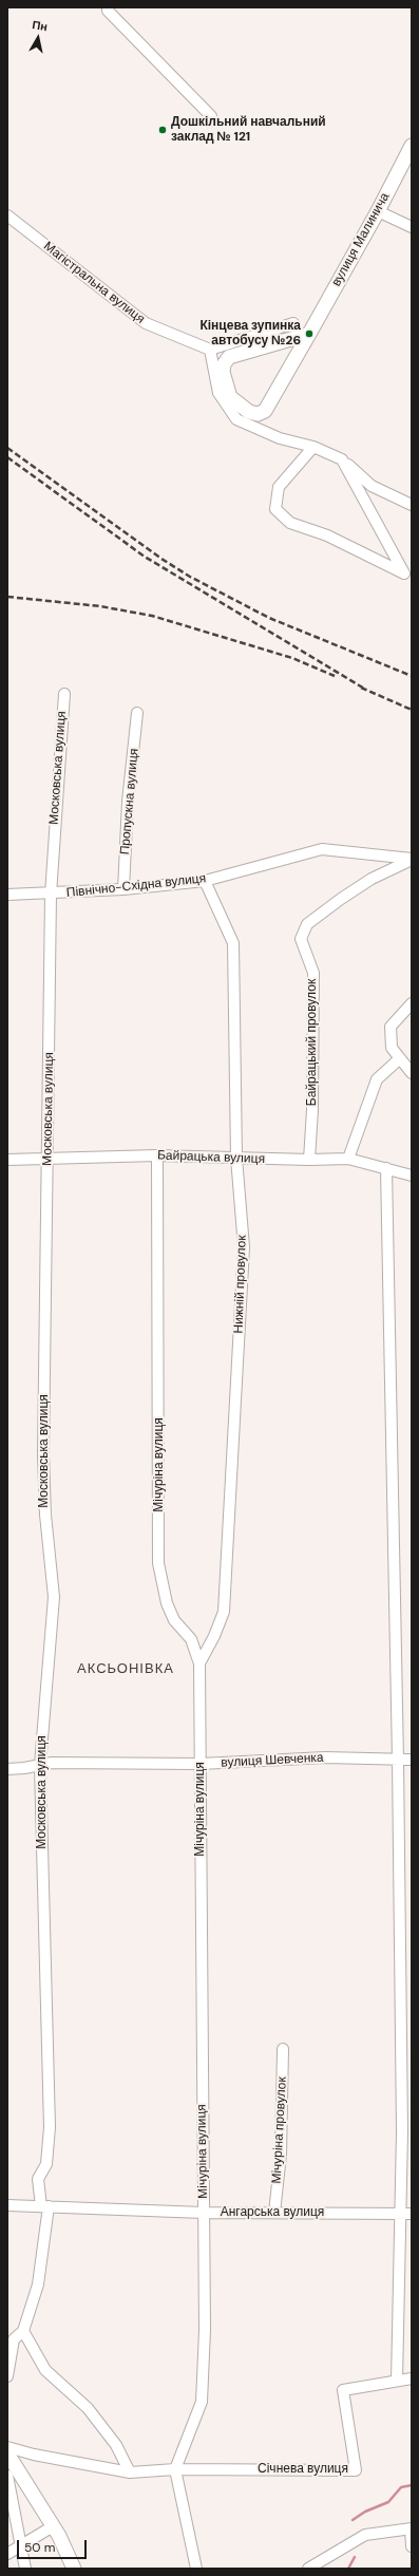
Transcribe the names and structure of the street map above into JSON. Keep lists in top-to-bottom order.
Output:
{
  "streets": {
    "street": [
      "вулиця Малинича",
      "Магістральна вулиця",
      "Московська вулиця",
      "Пропускна вулиця",
      "Північно-Східна вулиця",
      "Байрацький провулок",
      "Байрацька вулиця",
      "Нижній провулок",
      "Мічуріна вулиця",
      "вулиця Шевченка",
      "Мічуріна провулок",
      "Ангарська вулиця",
      "Січнева вулиця"
    ]
  },
  "crossings": [
    ["Московська вулиця", "Північно-Східна вулиця"],
    ["Московська вулиця", "Байрацька вулиця"],
    ["Московська вулиця", "вулиця Шевченка"],
    ["Московська вулиця", "Ангарська вулиця"],
    ["Пропускна вулиця", "Північно-Східна вулиця"],
    ["Північно-Східна вулиця", "Байрацький провулок"],
    ["Північно-Східна вулиця", "Нижній провулок"],
    ["Байрацький провулок", "Байрацька вулиця"],
    ["Байрацька вулиця", "Нижній провулок"],
    ["Байрацька вулиця", "Мічуріна вулиця"],
    ["Нижній провулок", "Мічуріна вулиця"],
    ["Мічуріна вулиця", "вулиця Шевченка"],
    ["Мічуріна вулиця", "Ангарська вулиця"],
    ["Мічуріна вулиця", "Січнева вулиця"],
    ["Мічуріна провулок", "Ангарська вулиця"]
  ],
  "districts": ["АКСЬОНІВКА"],
  "places": ["Дошкільний навчальний заклад № 121", "Кінцева зупинка автобусу №26"],
  "scale_bar": "50 m",
  "north": "top"
}
